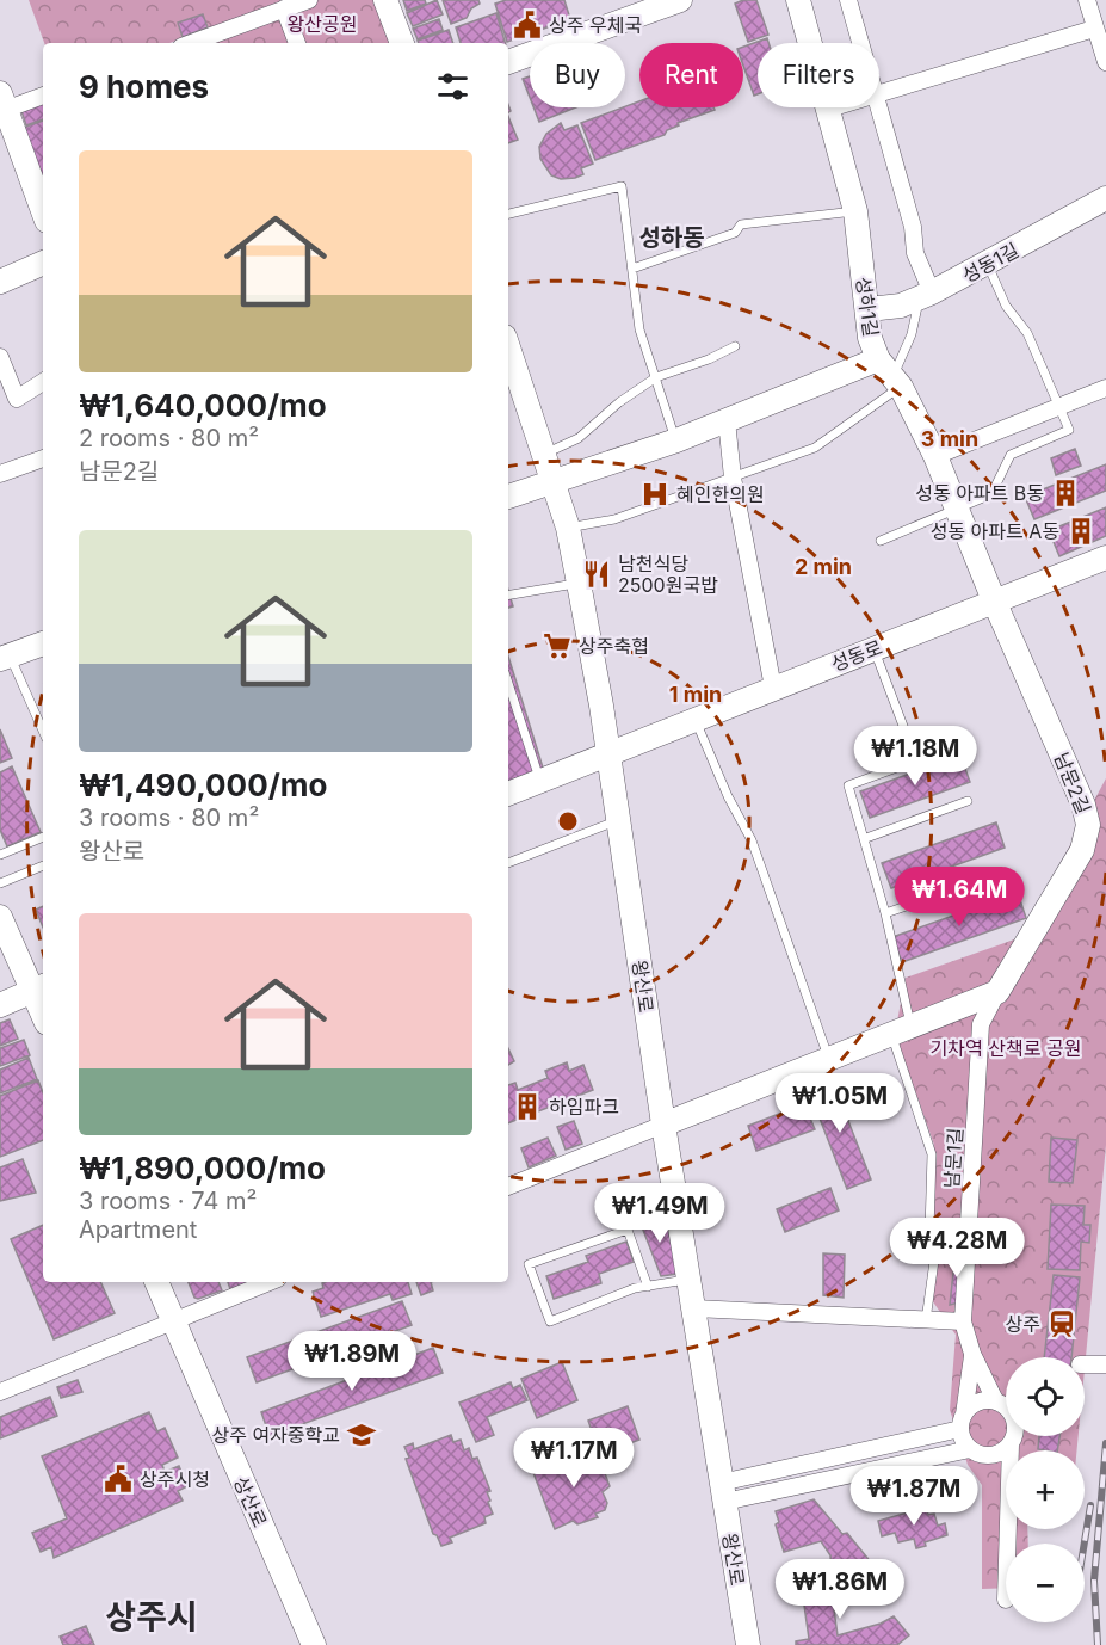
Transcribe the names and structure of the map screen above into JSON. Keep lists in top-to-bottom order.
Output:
{
  "streets": {
    "street": [
      "성동1길",
      "성하1길",
      "성동로",
      "남문2길",
      "왕산로",
      "남문1길",
      "상산로"
    ]
  },
  "crossings": [
    ["성동1길", "성하1길"],
    ["성하1길", "남문2길"],
    ["성하1길", "왕산로"],
    ["성동로", "남문2길"],
    ["성동로", "왕산로"],
    ["남문2길", "남문1길"]
  ],
  "districts": ["성하동", "상주시"],
  "parks": ["왕산공원", "기차역 산책로 공원"],
  "places": {
    "public building": ["상주 우체국", "상주시청"],
    "building": ["성동 아파트 B동", "성동 아파트 A동", "하임파크"],
    "hospital": ["혜인한의원"],
    "restaurant": ["남천식당 2500원국밥"],
    "supermarket": ["상주축협"],
    "station": ["상주"],
    "school or university": ["상주 여자중학교"]
  },
  "page": {
    "chip": ["Buy", "Rent", "Filters"],
    "heading": "9 homes",
    "list": [
      {
        "name": "₩1,640,000/mo",
        "note": "2 rooms · 80 m² · 남문2길"
      },
      {
        "name": "₩1,490,000/mo",
        "note": "3 rooms · 80 m² · 왕산로"
      },
      {
        "name": "₩1,890,000/mo",
        "note": "3 rooms · 74 m² · Apartment"
      }
    ],
    "price": [
      "₩1.18M",
      "₩1.64M",
      "₩1.05M",
      "₩1.49M",
      "₩4.28M",
      "₩1.89M",
      "₩1.17M",
      "₩1.87M",
      "₩1.86M"
    ],
    "map_buttons": ["+", "−"]
  },
  "rings": ["3 min", "2 min", "1 min"]
}
